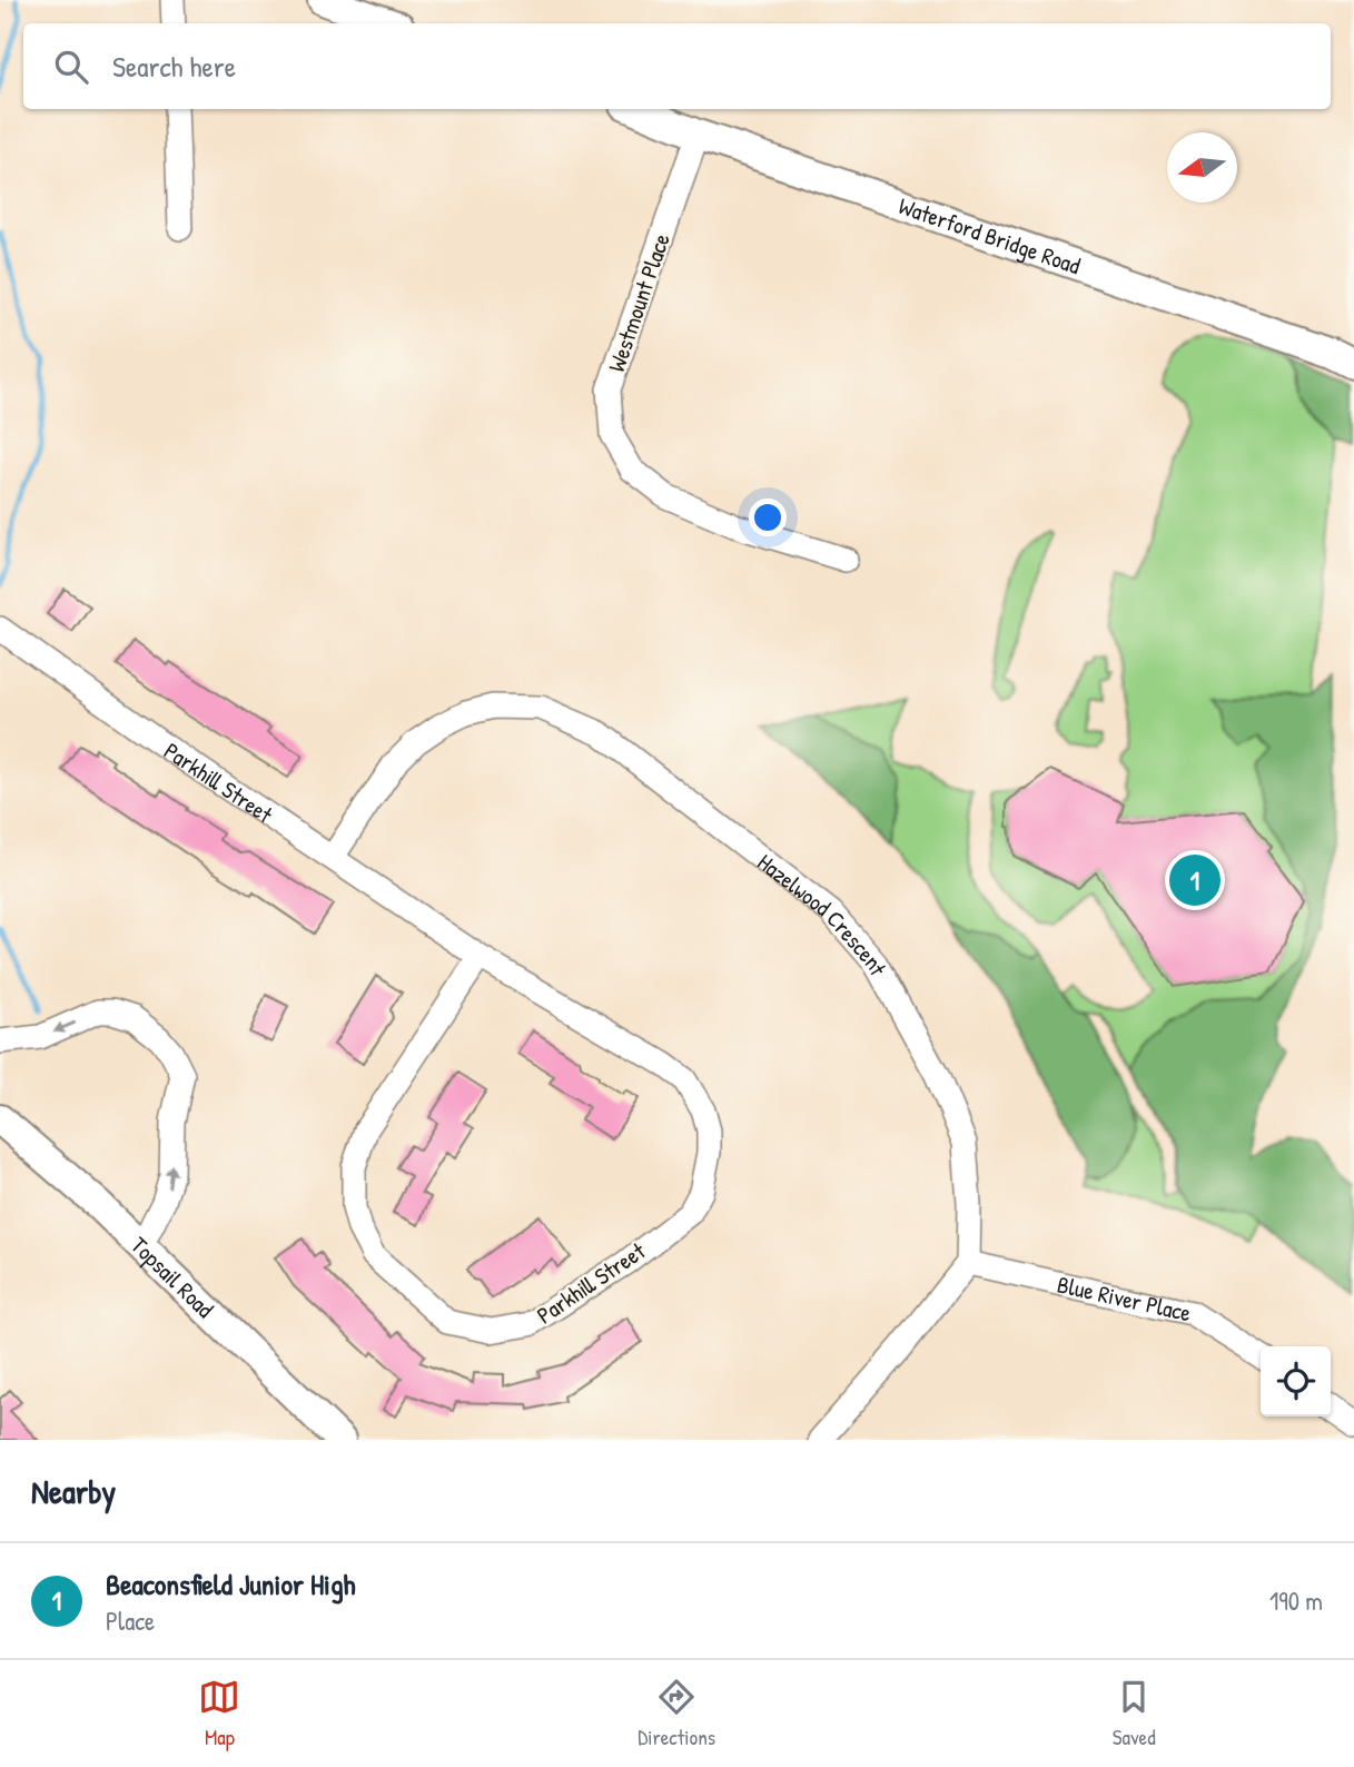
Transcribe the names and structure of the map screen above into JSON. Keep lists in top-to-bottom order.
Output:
{
  "streets": {
    "main road": ["Waterford Bridge Road", "Topsail Road"],
    "street": [
      "Westmount Place",
      "Parkhill Street",
      "Hazelwood Crescent",
      "Blue River Place"
    ]
  },
  "crossings": [
    ["Waterford Bridge Road", "Westmount Place"],
    ["Parkhill Street", "Hazelwood Crescent"],
    ["Hazelwood Crescent", "Blue River Place"]
  ],
  "north": "left",
  "page": {
    "search": "Search here",
    "pins": "1",
    "heading": "Nearby",
    "list": [
      {
        "mark": "1",
        "name": "Beaconsfield Junior High",
        "note": "Place",
        "value": "190 m"
      }
    ],
    "nav": ["Map", "Directions", "Saved"]
  }
}
